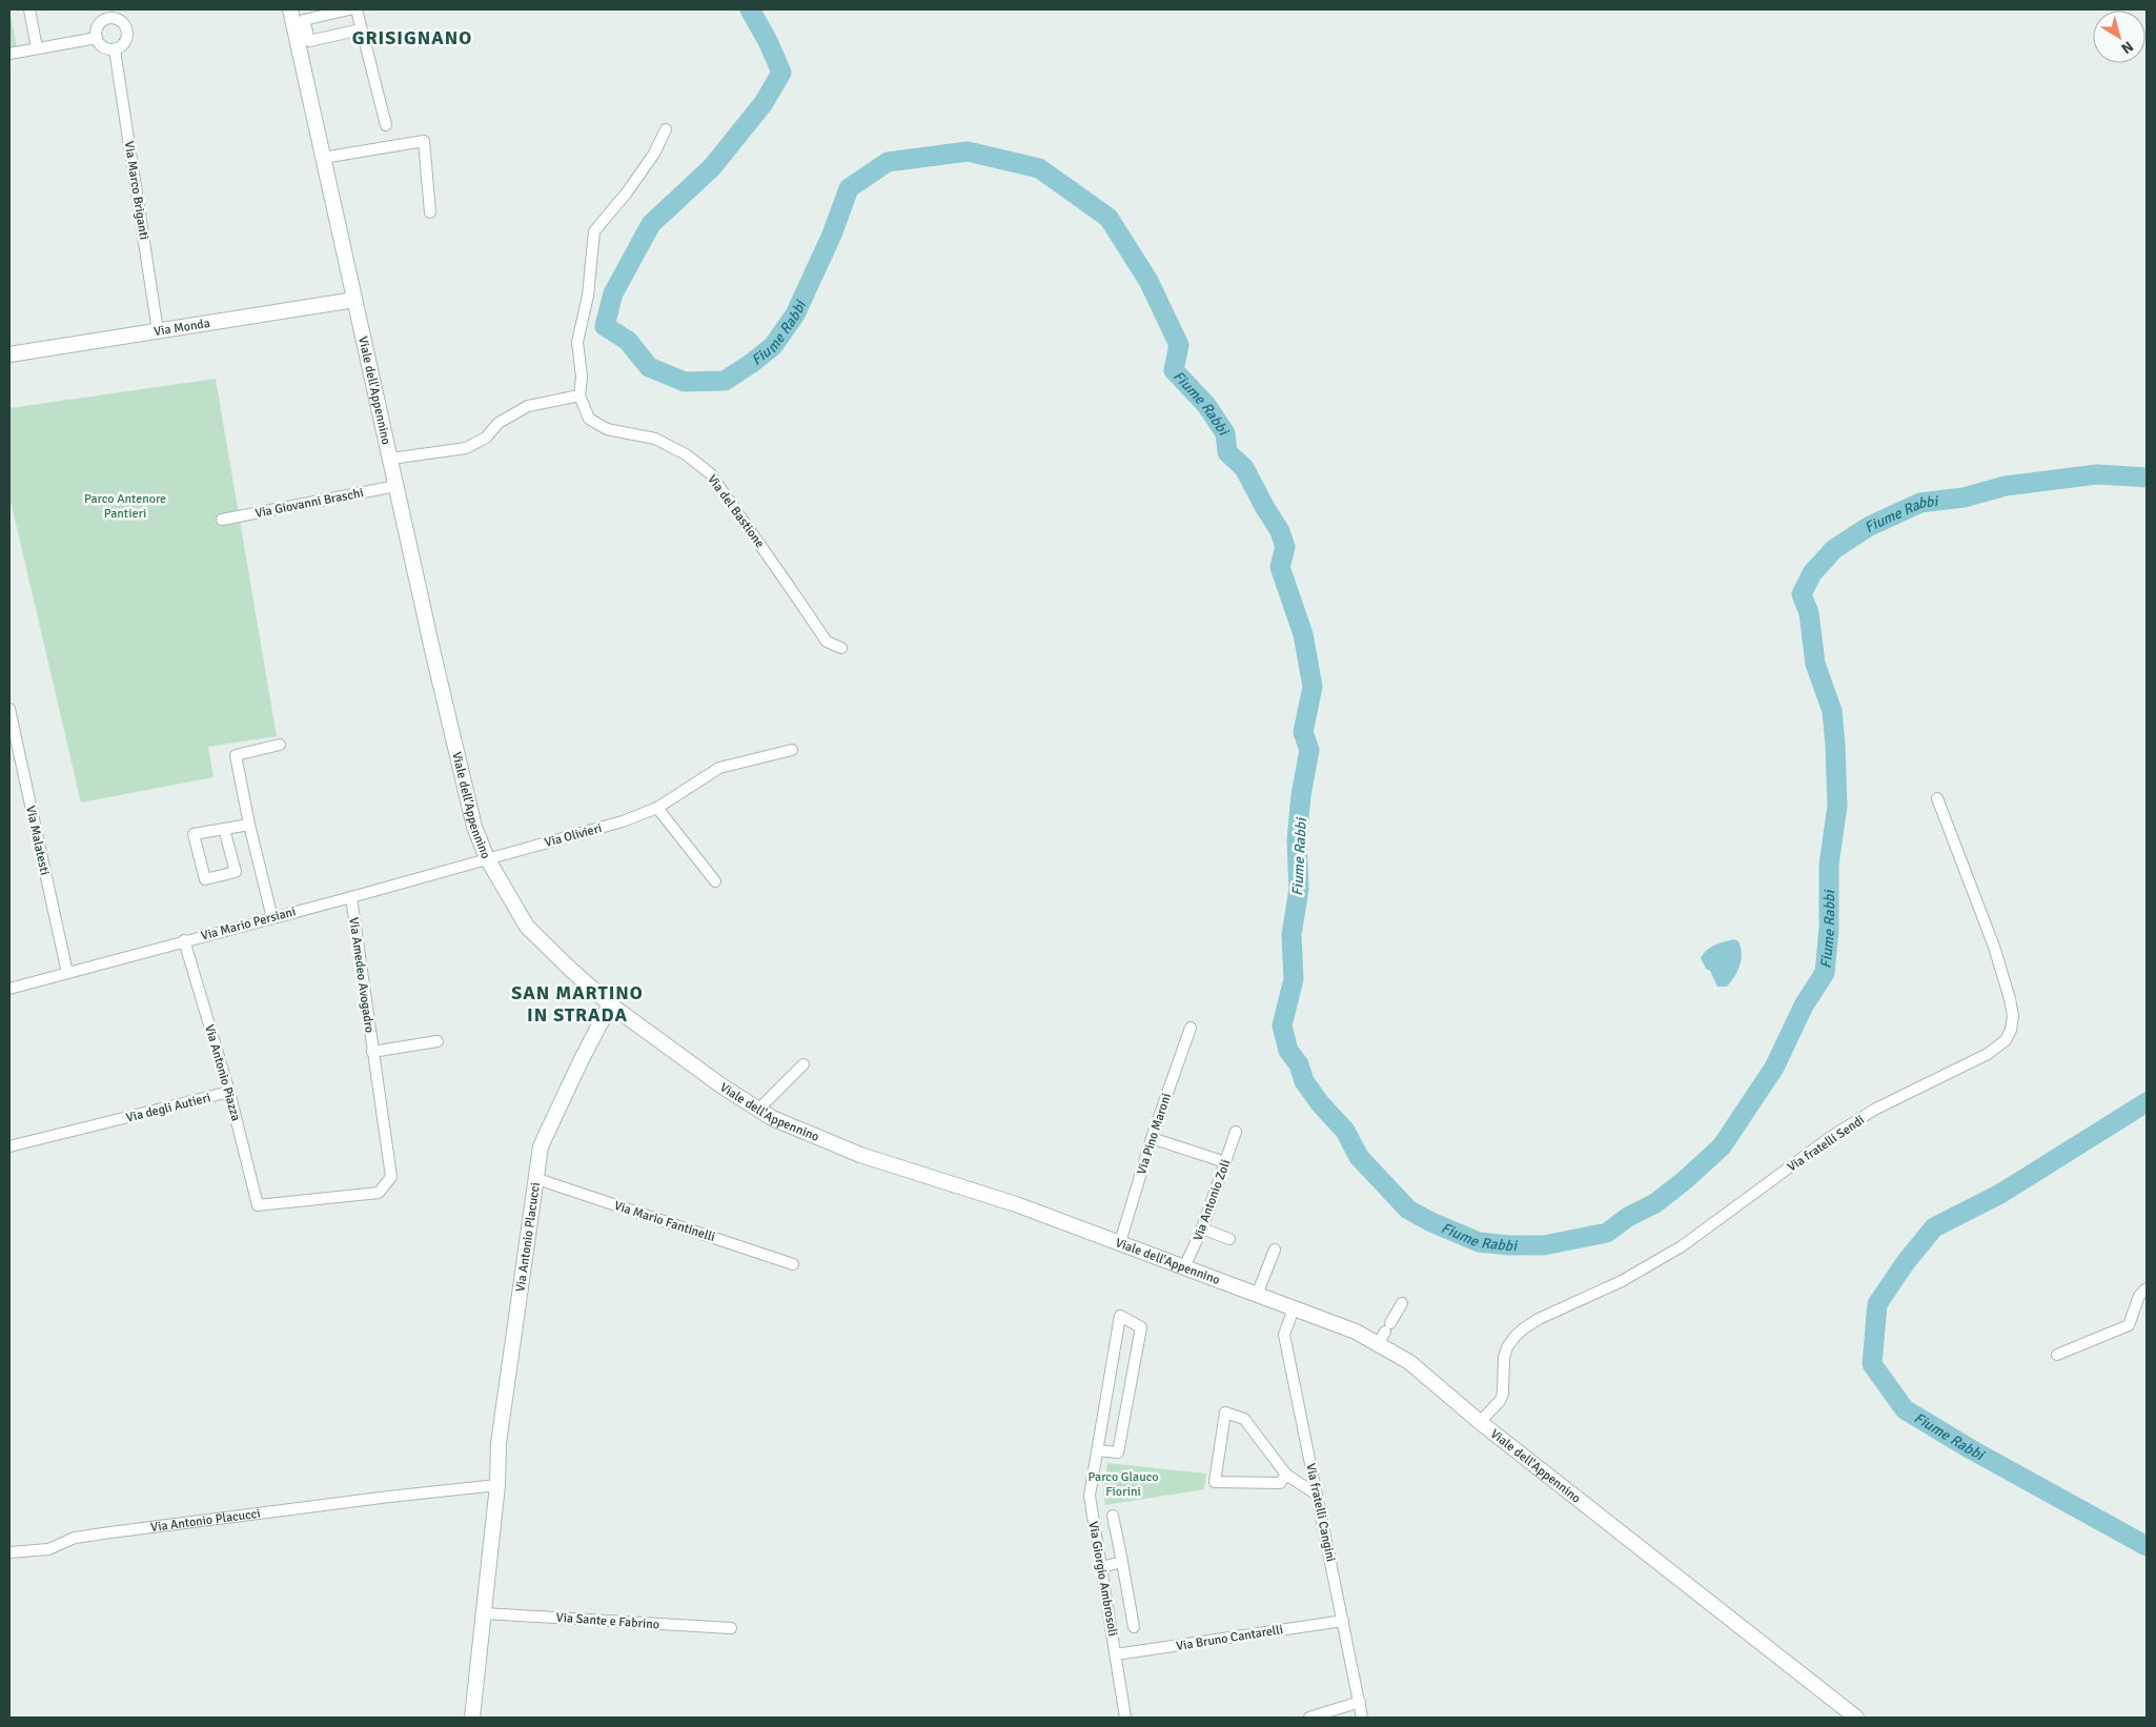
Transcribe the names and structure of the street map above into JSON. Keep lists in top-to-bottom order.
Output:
{
  "streets": {
    "main road": ["Via Monda", "Viale dell'Appennino", "Via Antonio Placucci"],
    "street": [
      "Via Marco Briganti",
      "Via Giovanni Braschi",
      "Via del Bastione",
      "Via Olivieri",
      "Via Malatesti",
      "Via Mario Persiani",
      "Via Amedeo Avogadro",
      "Via Antonio Piazza",
      "Via degli Autieri",
      "Via Pino Maroni",
      "Via fratelli Sendi",
      "Via Antonio Zoli",
      "Via Mario Fantinelli",
      "Via fratelli Cangini",
      "Via Giorgio Ambrosoli",
      "Via Sante e Fabrino",
      "Via Bruno Cantarelli"
    ]
  },
  "crossings": [
    ["Via Marco Briganti", "Via Monda"],
    ["Via Monda", "Viale dell'Appennino"],
    ["Viale dell'Appennino", "Via Giovanni Braschi"],
    ["Viale dell'Appennino", "Via Olivieri"],
    ["Viale dell'Appennino", "Via Mario Persiani"],
    ["Viale dell'Appennino", "Via Pino Maroni"],
    ["Viale dell'Appennino", "Via fratelli Sendi"],
    ["Viale dell'Appennino", "Via Antonio Zoli"],
    ["Viale dell'Appennino", "Via Antonio Placucci"],
    ["Viale dell'Appennino", "Via fratelli Cangini"],
    ["Via Olivieri", "Via Mario Persiani"],
    ["Via Malatesti", "Via Mario Persiani"],
    ["Via Mario Persiani", "Via Amedeo Avogadro"],
    ["Via Mario Persiani", "Via Antonio Piazza"],
    ["Via Amedeo Avogadro", "Via Antonio Piazza"],
    ["Via Antonio Piazza", "Via degli Autieri"],
    ["Via Mario Fantinelli", "Via Antonio Placucci"],
    ["Via Antonio Placucci", "Via Sante e Fabrino"],
    ["Via fratelli Cangini", "Via Bruno Cantarelli"],
    ["Via Giorgio Ambrosoli", "Via Bruno Cantarelli"]
  ],
  "districts": ["GRISIGNANO", "SAN MARTINO IN STRADA"],
  "water": ["Fiume Rabbi"],
  "parks": ["Parco Antenore Pantieri", "Parco Glauco Fiorini"],
  "north": "bottom right"
}
